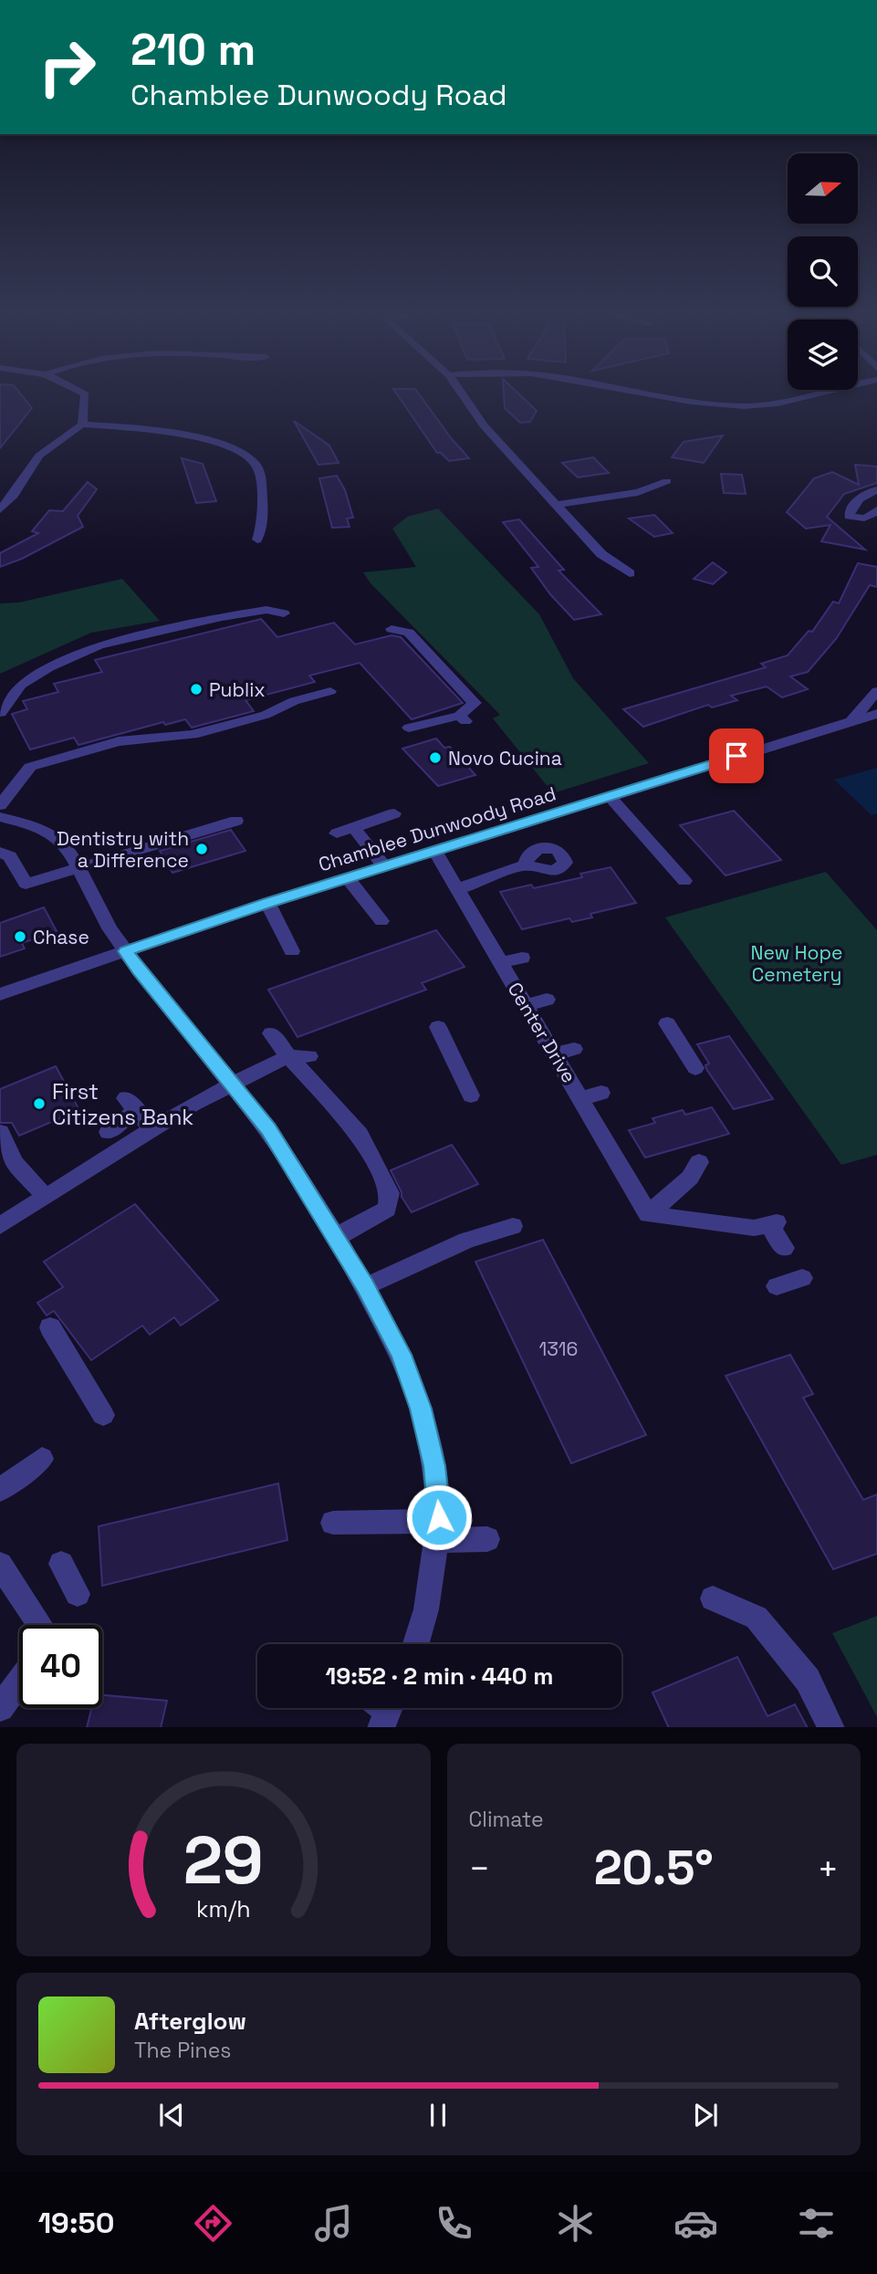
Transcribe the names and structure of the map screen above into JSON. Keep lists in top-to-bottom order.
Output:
{
  "streets": {
    "street": ["Chamblee Dunwoody Road", "Center Drive"]
  },
  "crossings": [
    ["Chamblee Dunwoody Road", "Center Drive"]
  ],
  "parks": ["New Hope Cemetery"],
  "places": [
    "Publix",
    "Novo Cucina",
    "Dentistry with a Difference",
    "Chase",
    "First Citizens Bank"
  ],
  "house_numbers": ["1316"],
  "north": "right",
  "page": {
    "turn": ["210 m", "Chamblee Dunwoody Road"],
    "limit": "40",
    "trip": "19:52 · 2 min · 440 m",
    "tile": "Climate",
    "heat": ["−", "20.5°", "+"],
    "song": ["Afterglow", "The Pines"],
    "tabs": "19:50",
    "gauge": ["29", "km/h"]
  }
}
